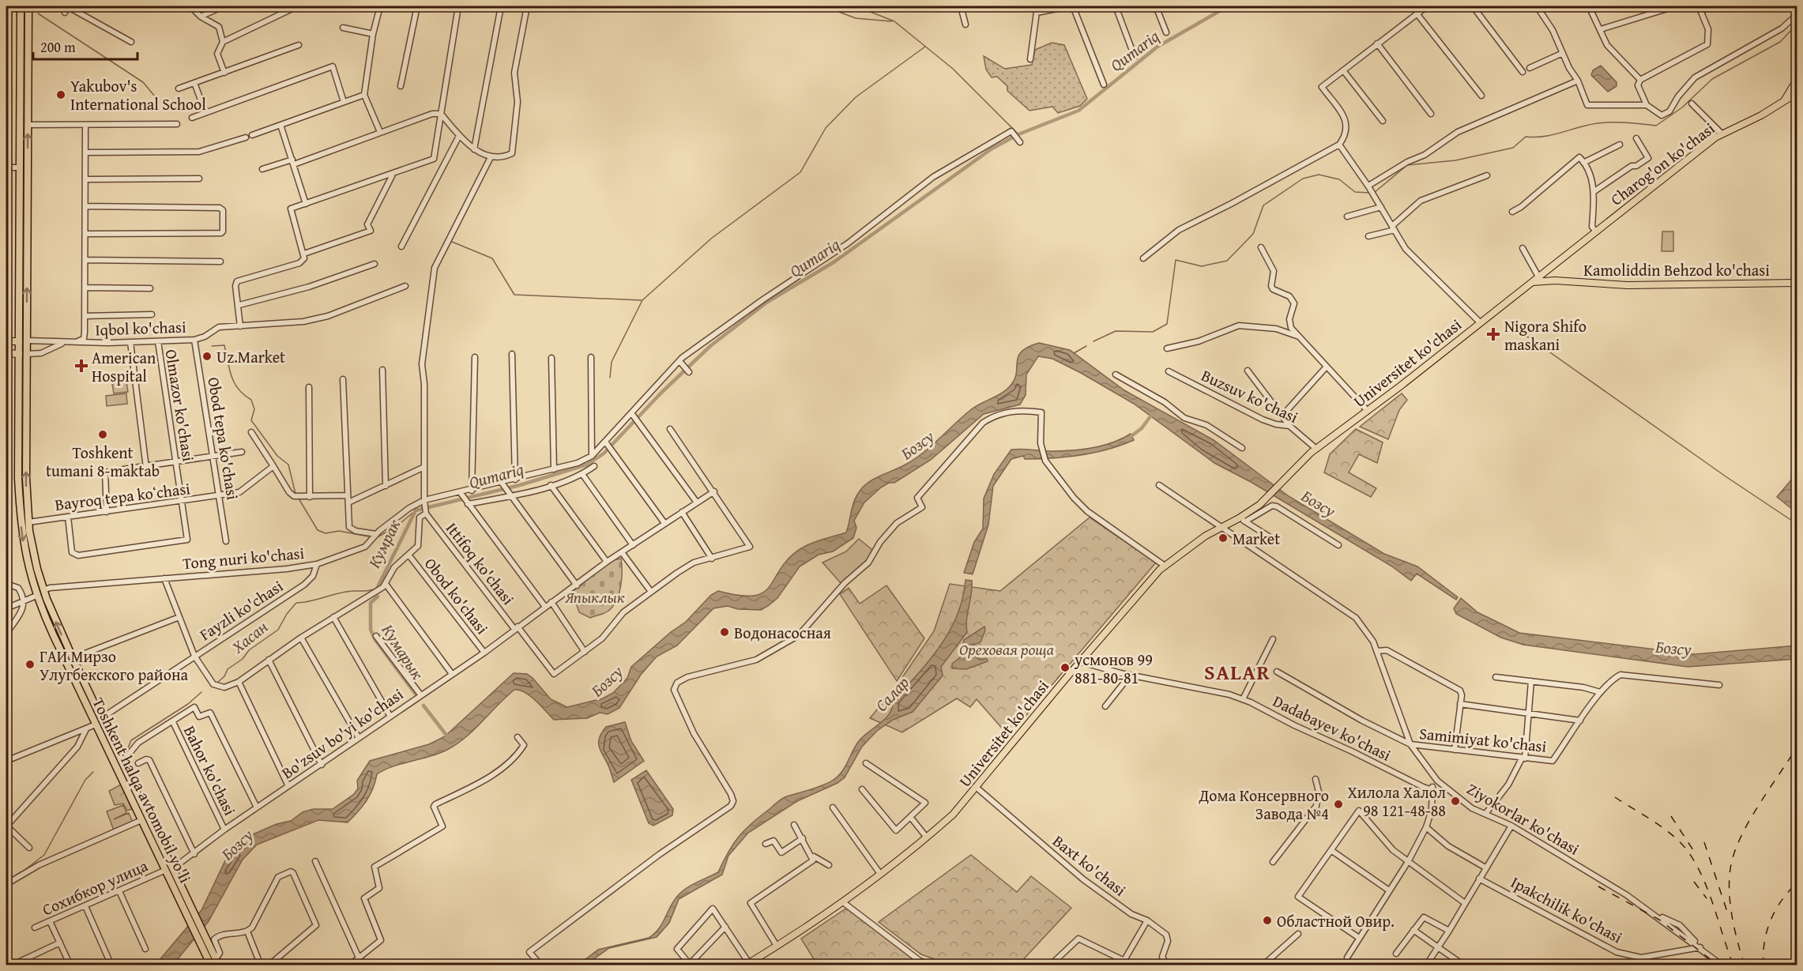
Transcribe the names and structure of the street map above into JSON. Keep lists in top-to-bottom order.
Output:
{
  "streets": {
    "highway": ["Toshkent halqa avtomobil yo'li"],
    "main road": ["Charog'on ko'chasi", "Kamoliddin Behzod ko'chasi", "Universitet ko'chasi"],
    "street": [
      "Iqbol ko'chasi",
      "Buzsuv ko'chasi",
      "Olmazor ko'chasi",
      "Obod tepa ko'chasi",
      "Bayroq tepa koʻchasi",
      "Tong nuri ko'chasi",
      "Ittifoq ko'chasi",
      "Obod ko'chasi",
      "Fayzli ko'chasi",
      "Dadabayev ko'chasi",
      "Bo'zsuv bo'yi ko'chasi",
      "Samimiyat ko'chasi",
      "Bahor ko'chasi",
      "Ziyokorlar ko'chasi",
      "Baxt ko'chasi",
      "Сохибкор улица",
      "Ipakchilik ko'chasi"
    ]
  },
  "crossings": [
    ["Charog'on ko'chasi", "Universitet ko'chasi"],
    ["Kamoliddin Behzod ko'chasi", "Universitet ko'chasi"],
    ["Iqbol ko'chasi", "Olmazor ko'chasi"],
    ["Iqbol ko'chasi", "Obod tepa ko'chasi"],
    ["Iqbol ko'chasi", "Toshkent halqa avtomobil yo'li"],
    ["Universitet ko'chasi", "Buzsuv ko'chasi"],
    ["Universitet ko'chasi", "Dadabayev ko'chasi"],
    ["Universitet ko'chasi", "Ziyokorlar ko'chasi"],
    ["Universitet ko'chasi", "Baxt ko'chasi"],
    ["Olmazor ko'chasi", "Bayroq tepa koʻchasi"],
    ["Obod tepa ko'chasi", "Bayroq tepa koʻchasi"],
    ["Bayroq tepa koʻchasi", "Toshkent halqa avtomobil yo'li"],
    ["Tong nuri ko'chasi", "Fayzli ko'chasi"],
    ["Tong nuri ko'chasi", "Toshkent halqa avtomobil yo'li"],
    ["Ittifoq ko'chasi", "Bo'zsuv bo'yi ko'chasi"],
    ["Obod ko'chasi", "Bo'zsuv bo'yi ko'chasi"],
    ["Fayzli ko'chasi", "Toshkent halqa avtomobil yo'li"],
    ["Bo'zsuv bo'yi ko'chasi", "Bahor ko'chasi"],
    ["Bo'zsuv bo'yi ko'chasi", "Toshkent halqa avtomobil yo'li"],
    ["Bo'zsuv bo'yi ko'chasi", "Сохибкор улица"],
    ["Samimiyat ko'chasi", "Ziyokorlar ko'chasi"],
    ["Toshkent halqa avtomobil yo'li", "Сохибкор улица"],
    ["Ziyokorlar ko'chasi", "Ipakchilik ko'chasi"]
  ],
  "districts": ["SALAR"],
  "water": [
    "Qumariq",
    "Бозсу",
    "Кумрак",
    "Хасан",
    "Кумарык",
    "Салар"
  ],
  "parks": ["Япыклык", "Ореховая роща"],
  "places": {
    "other": [
      "Yakubov's International School",
      "Uz.Market",
      "Toshkent tumani 8-maktab",
      "Market",
      "Водонасосная",
      "ГАИ Мирзо Улугбекского района",
      "усмонов 99 881-80-81",
      "Хилола Халол 98 121-48-88",
      "Дома Консервного Завода №4",
      "Областной Овир."
    ],
    "health": ["Nigora Shifo maskani", "American Hospital"]
  },
  "scale_bar": "200 m"
}
